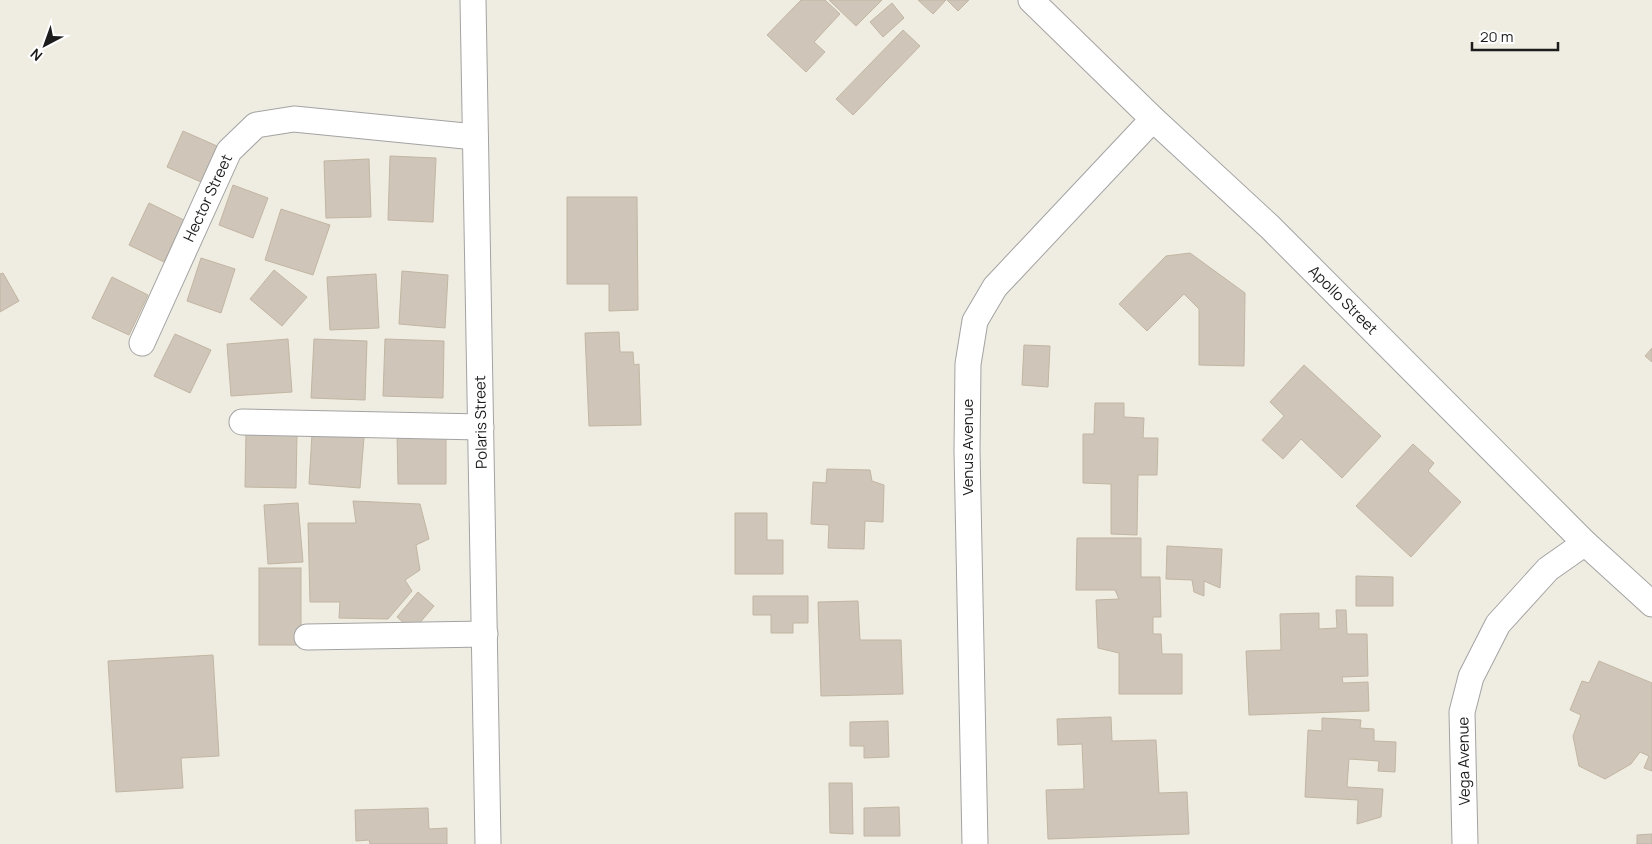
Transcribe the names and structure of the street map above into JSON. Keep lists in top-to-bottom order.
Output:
{
  "streets": {
    "street": [
      "Hector Street",
      "Apollo Street",
      "Polaris Street",
      "Venus Avenue",
      "Vega Avenue"
    ]
  },
  "crossings": [
    ["Hector Street", "Polaris Street"],
    ["Apollo Street", "Venus Avenue"],
    ["Apollo Street", "Vega Avenue"]
  ],
  "scale_bar": "20 m",
  "north": "bottom left"
}
